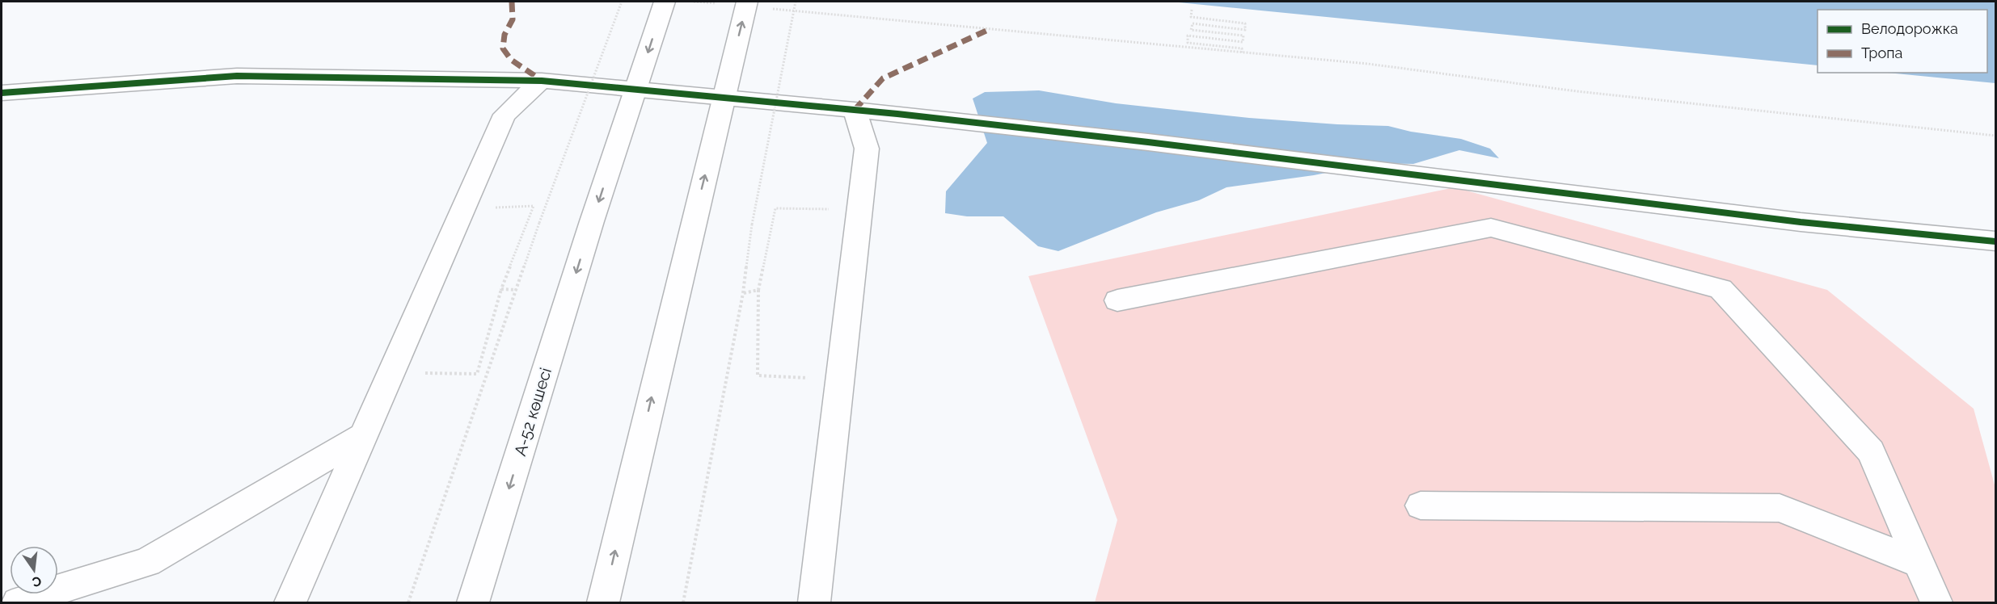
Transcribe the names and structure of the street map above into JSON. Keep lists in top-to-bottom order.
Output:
{
  "streets": {
    "street": ["А-52 көшесі"]
  },
  "legend": ["Велодорожка", "Тропа"],
  "north": "bottom"
}
